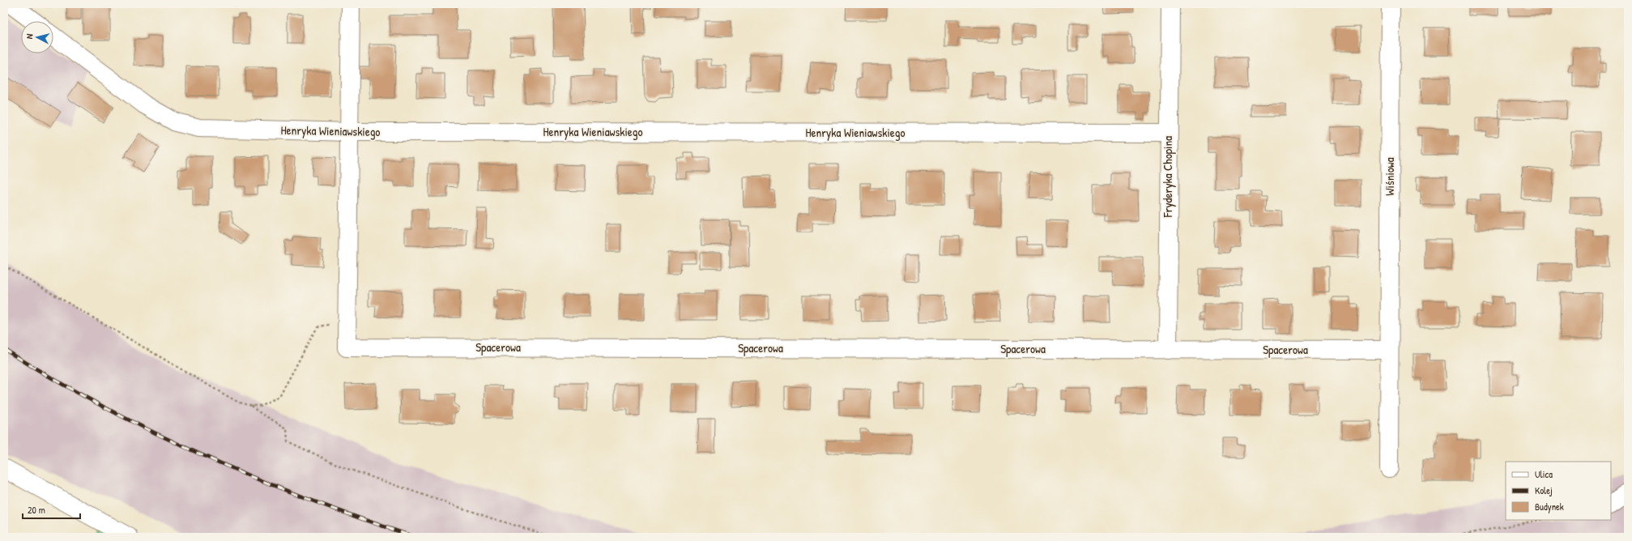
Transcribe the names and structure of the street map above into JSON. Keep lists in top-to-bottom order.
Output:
{
  "streets": {
    "street": [
      "Henryka Wieniawskiego",
      "Fryderyka Chopina",
      "Wiśniowa",
      "Spacerowa"
    ]
  },
  "crossings": [
    ["Henryka Wieniawskiego", "Fryderyka Chopina"],
    ["Henryka Wieniawskiego", "Spacerowa"],
    ["Fryderyka Chopina", "Spacerowa"],
    ["Wiśniowa", "Spacerowa"]
  ],
  "legend": ["Ulica", "Kolej", "Budynek"],
  "scale_bar": "20 m",
  "north": "left"
}
